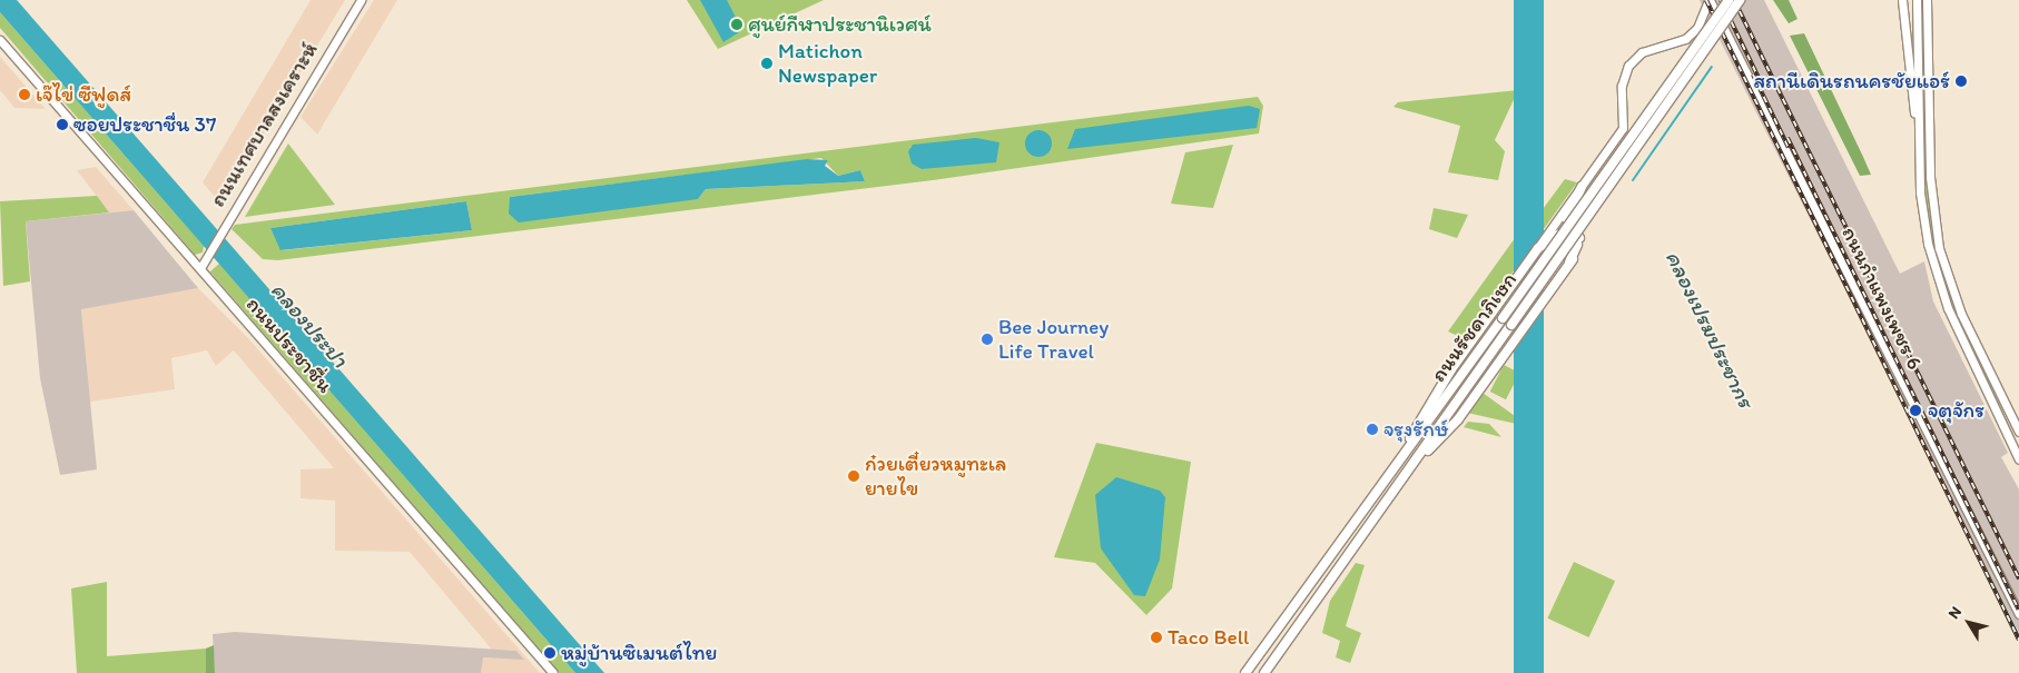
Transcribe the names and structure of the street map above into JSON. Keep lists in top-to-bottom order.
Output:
{
  "streets": {
    "main road": [
      "ถนนเทศบาลสงเคราะห์",
      "ถนนกำแพงเพชร 6",
      "ถนนรัชดาภิเษก",
      "ถนนประชาชื่น"
    ]
  },
  "crossings": [
    ["ถนนเทศบาลสงเคราะห์", "ถนนประชาชื่น"]
  ],
  "water": ["คลองประปา", "คลองเปรมประชากร"],
  "places": [
    "ศูนย์กีฬาประชานิเวศน์",
    "Matichon Newspaper",
    "สถานีเดินรถนครชัยแอร์",
    "เจ๊ไข่ ซีฟูดส์",
    "ซอยประชาชื่น 37",
    "Bee Journey Life Travel",
    "จตุจักร",
    "จรุงรักษ์",
    "ก๋วยเตี๋ยวหมูทะเล ยายไข",
    "Taco Bell",
    "หมู่บ้านซิเมนต์ไทย"
  ],
  "north": "top left"
}
